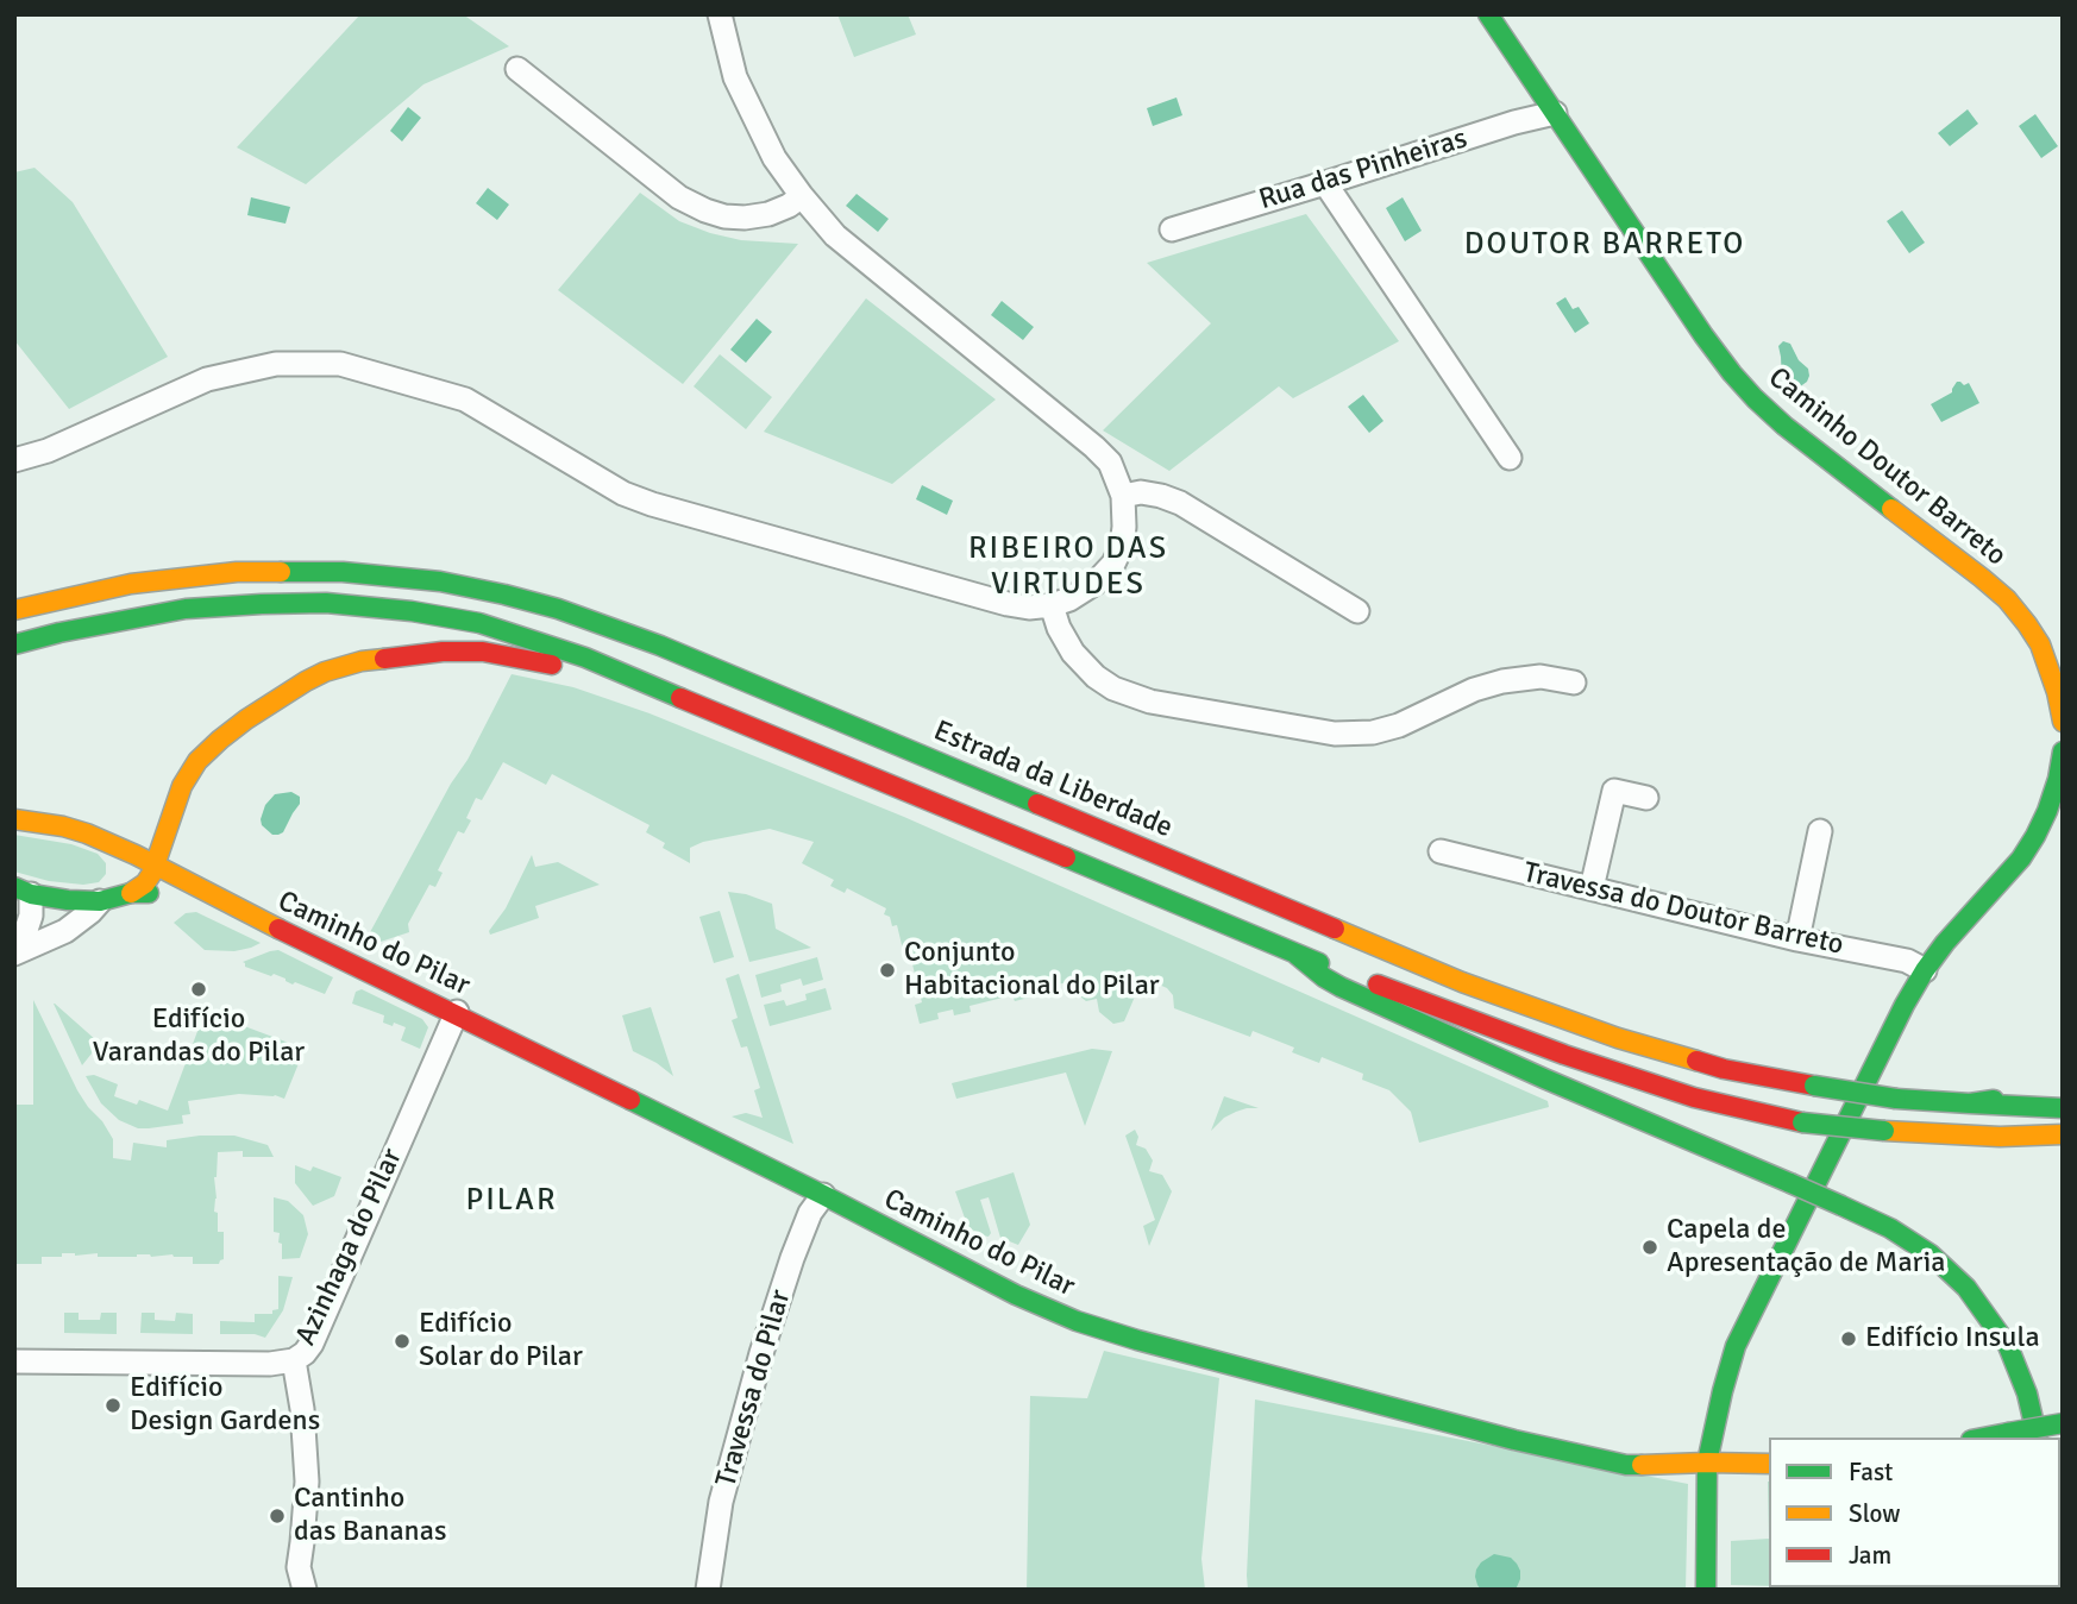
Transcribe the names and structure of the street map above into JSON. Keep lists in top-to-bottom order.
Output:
{
  "streets": {
    "main road": ["Caminho Doutor Barreto", "Estrada da Liberdade", "Caminho do Pilar"],
    "street": [
      "Rua das Pinheiras",
      "Travessa do Doutor Barreto",
      "Azinhaga do Pilar",
      "Travessa do Pilar"
    ]
  },
  "crossings": [
    ["Rua das Pinheiras", "Caminho Doutor Barreto"],
    ["Caminho do Pilar", "Azinhaga do Pilar"],
    ["Caminho do Pilar", "Travessa do Pilar"]
  ],
  "districts": ["DOUTOR BARRETO", "RIBEIRO DAS VIRTUDES", "PILAR"],
  "places": [
    "Conjunto Habitacional do Pilar",
    "Edifício Varandas do Pilar",
    "Capela de Apresentação de Maria",
    "Edifício Insula",
    "Edifício Solar do Pilar",
    "Edifício Design Gardens",
    "Cantinho das Bananas"
  ],
  "legend": ["Fast", "Slow", "Jam"]
}
